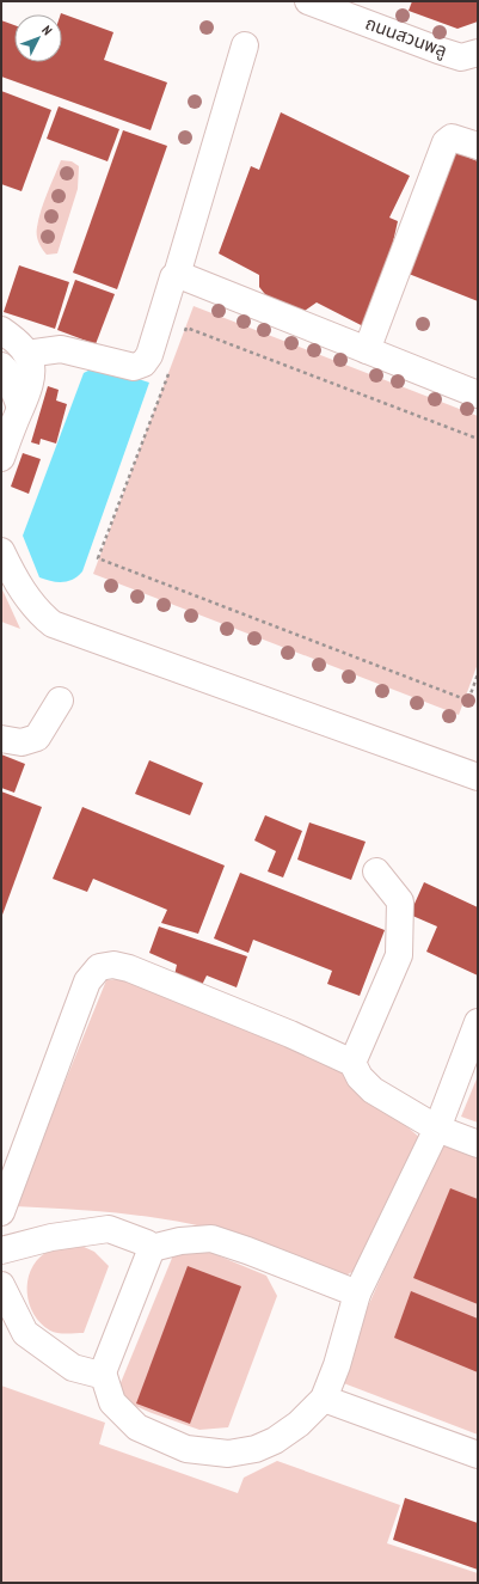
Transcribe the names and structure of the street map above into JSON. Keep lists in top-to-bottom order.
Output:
{
  "streets": {
    "main road": ["ถนนสวนพลู"]
  },
  "north": "top right"
}
